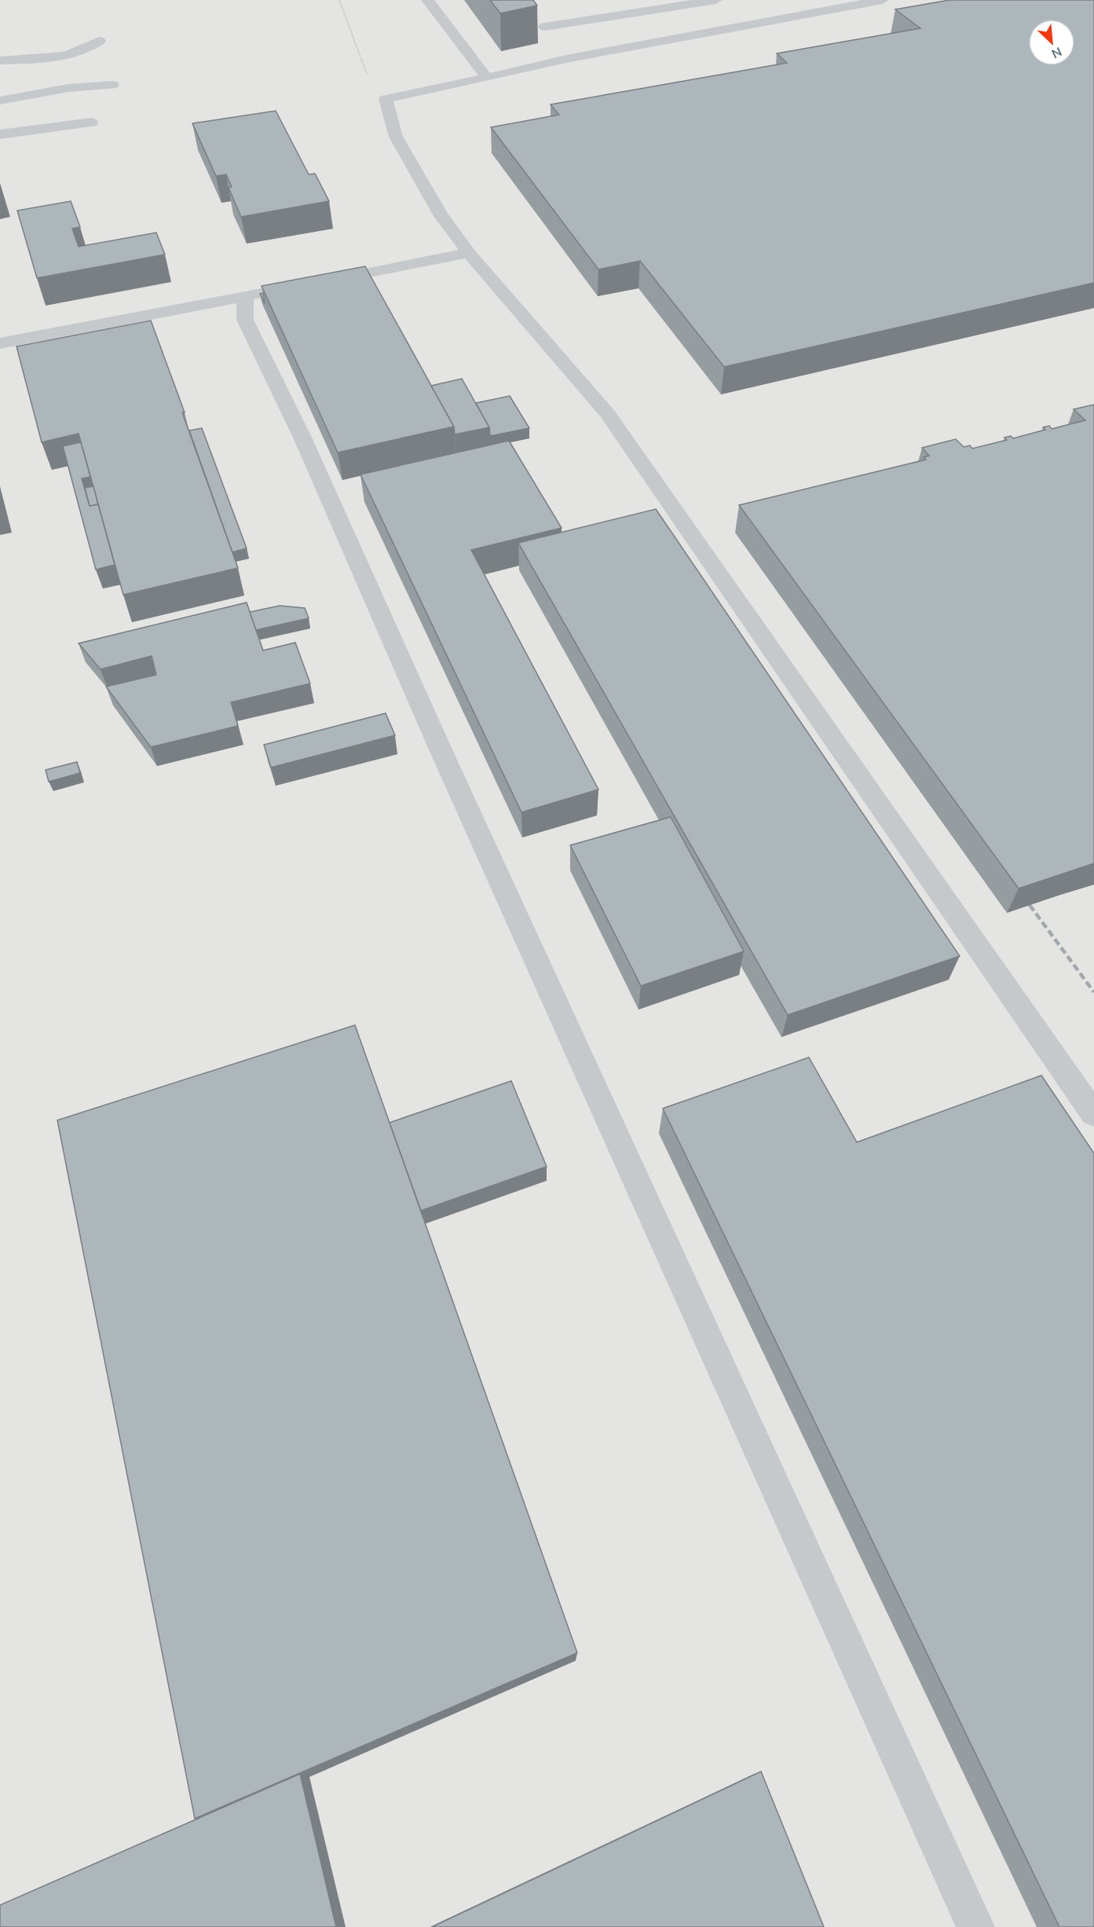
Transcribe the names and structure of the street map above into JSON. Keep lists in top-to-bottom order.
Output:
{
  "north": "bottom right"
}
